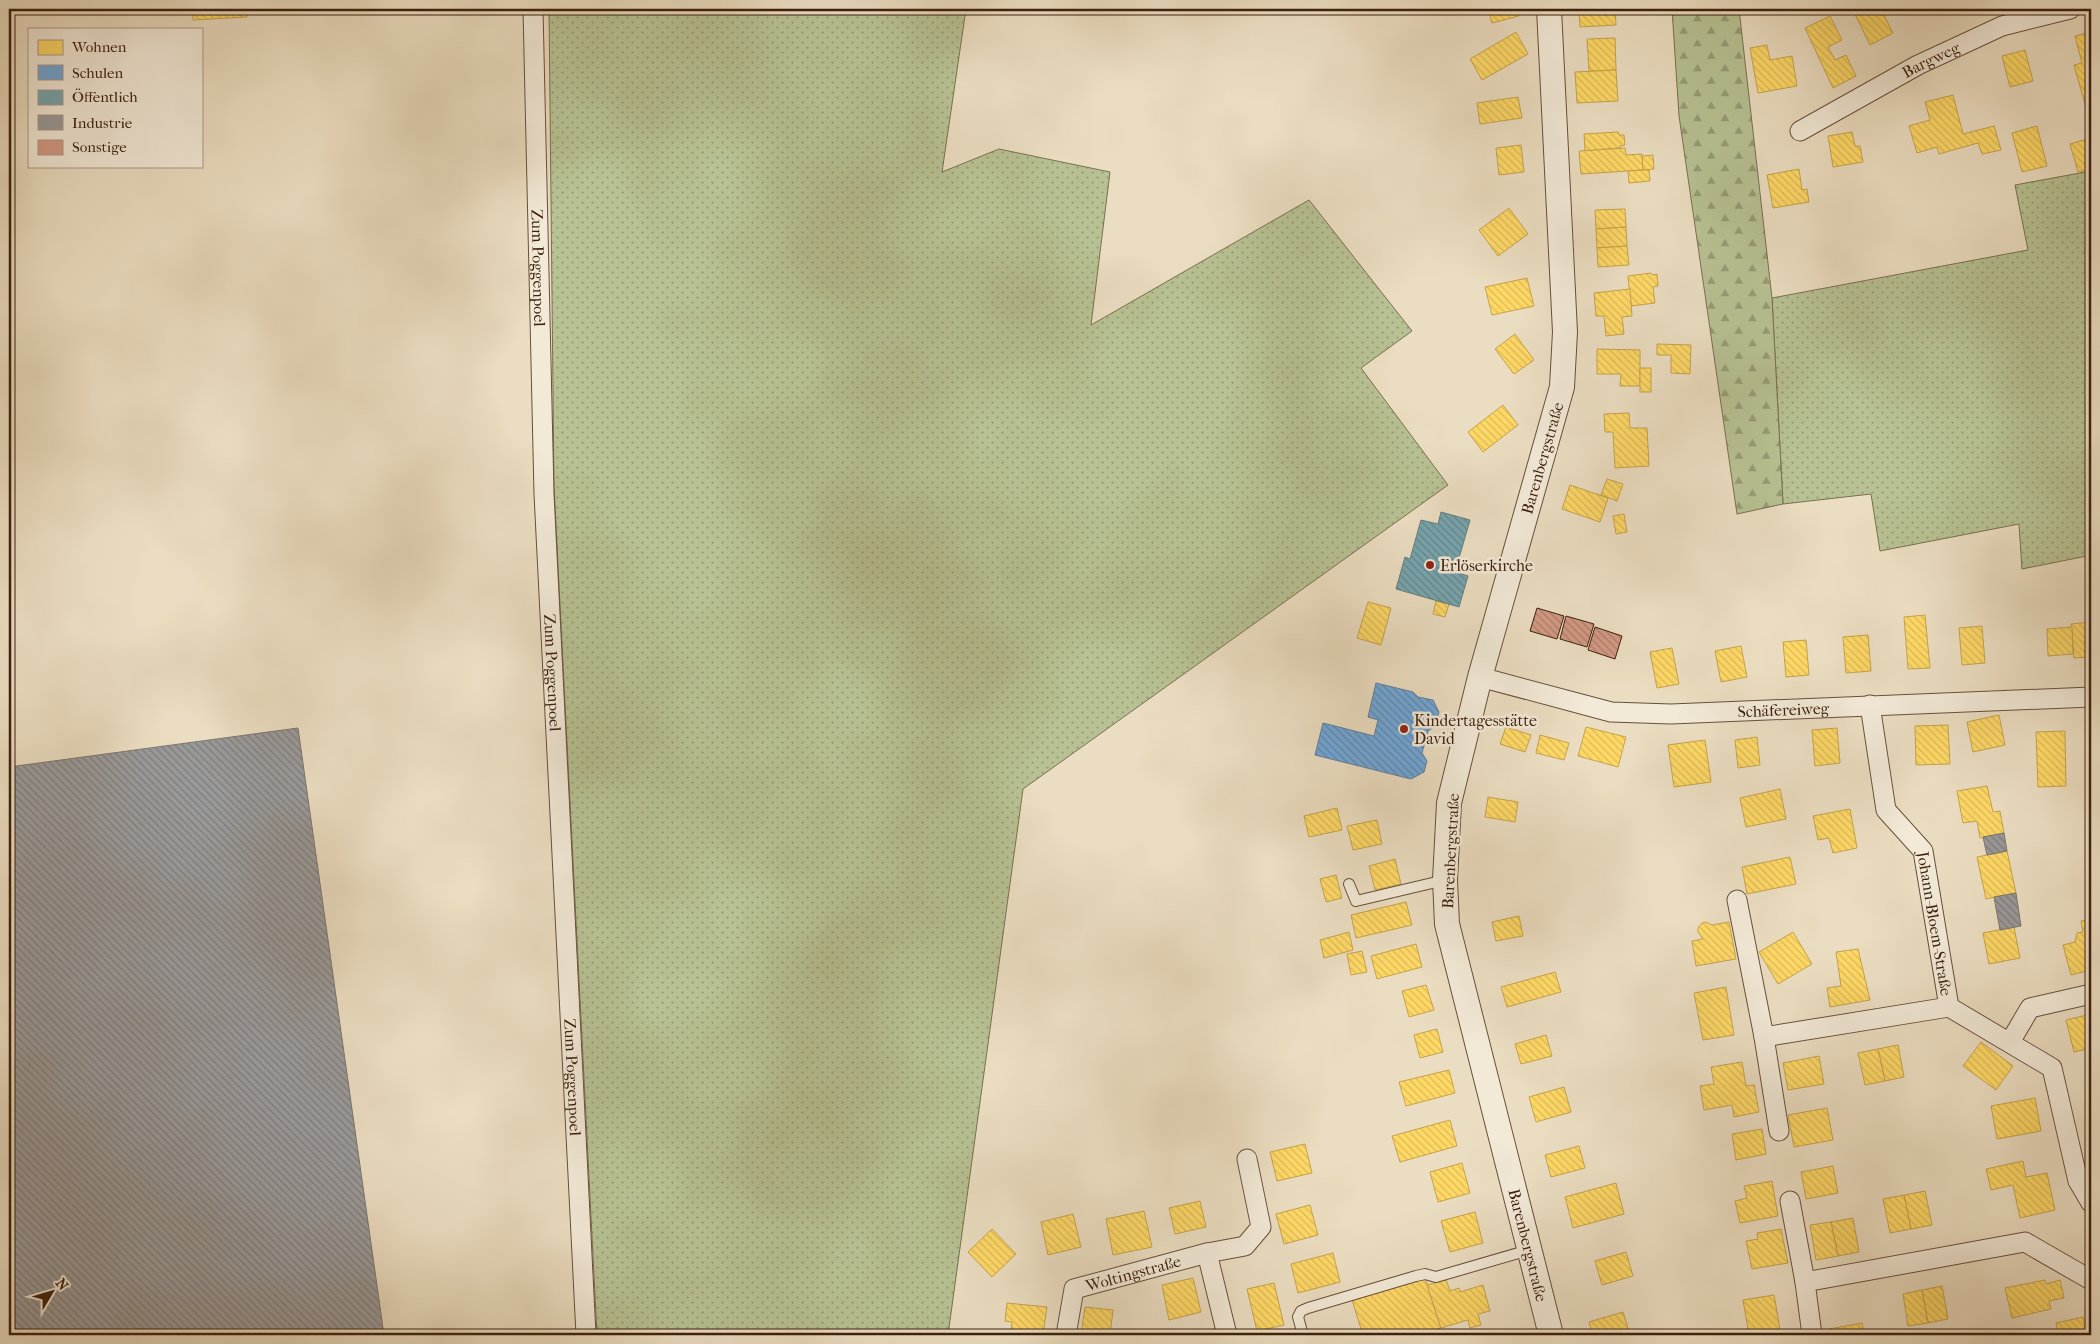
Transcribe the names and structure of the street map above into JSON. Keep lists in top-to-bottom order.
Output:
{
  "streets": {
    "street": [
      "Bargweg",
      "Zum Poggenpoel",
      "Barenbergstraße",
      "Schäfereiweg",
      "Johann-Bloem-Straße",
      "Woltingstraße"
    ]
  },
  "crossings": [
    ["Barenbergstraße", "Schäfereiweg"],
    ["Schäfereiweg", "Johann-Bloem-Straße"]
  ],
  "places": ["Erlöserkirche", "Kindertagesstätte David"],
  "legend": [
    "Wohnen",
    "Schulen",
    "Öffentlich",
    "Industrie",
    "Sonstige"
  ],
  "north": "top right"
}
